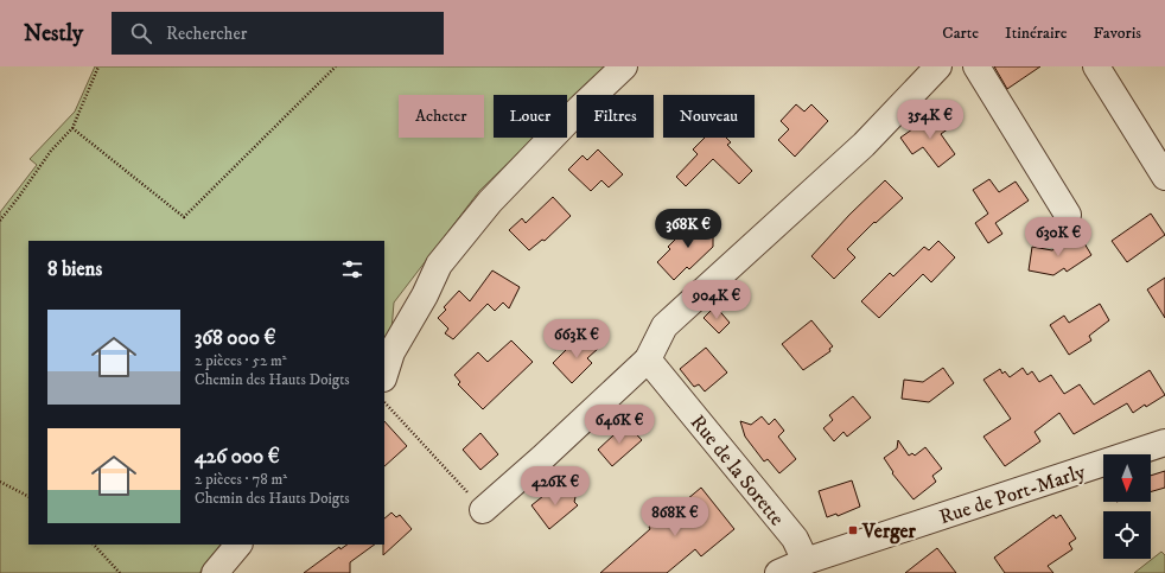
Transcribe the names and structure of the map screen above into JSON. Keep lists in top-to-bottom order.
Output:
{
  "streets": {
    "street": ["Rue de la Sorette", "Rue de Port-Marly"]
  },
  "crossings": [
    ["Rue de la Sorette", "Rue de Port-Marly"]
  ],
  "places": {
    "transit": ["Verger"]
  },
  "north": "bottom",
  "page": {
    "header": "Nestly",
    "search": "Rechercher",
    "nav": ["Carte", "Itinéraire", "Favoris"],
    "chip": [
      "Acheter",
      "Louer",
      "Filtres",
      "Nouveau"
    ],
    "price": [
      "354K €",
      "368K €",
      "630K €",
      "904K €",
      "663K €",
      "646K €",
      "426K €",
      "868K €"
    ],
    "heading": "8 biens",
    "list": [
      {
        "name": "368 000 €",
        "note": "2 pièces · 52 m² · Chemin des Hauts Doigts"
      },
      {
        "name": "426 000 €",
        "note": "2 pièces · 78 m² · Chemin des Hauts Doigts"
      }
    ]
  }
}
